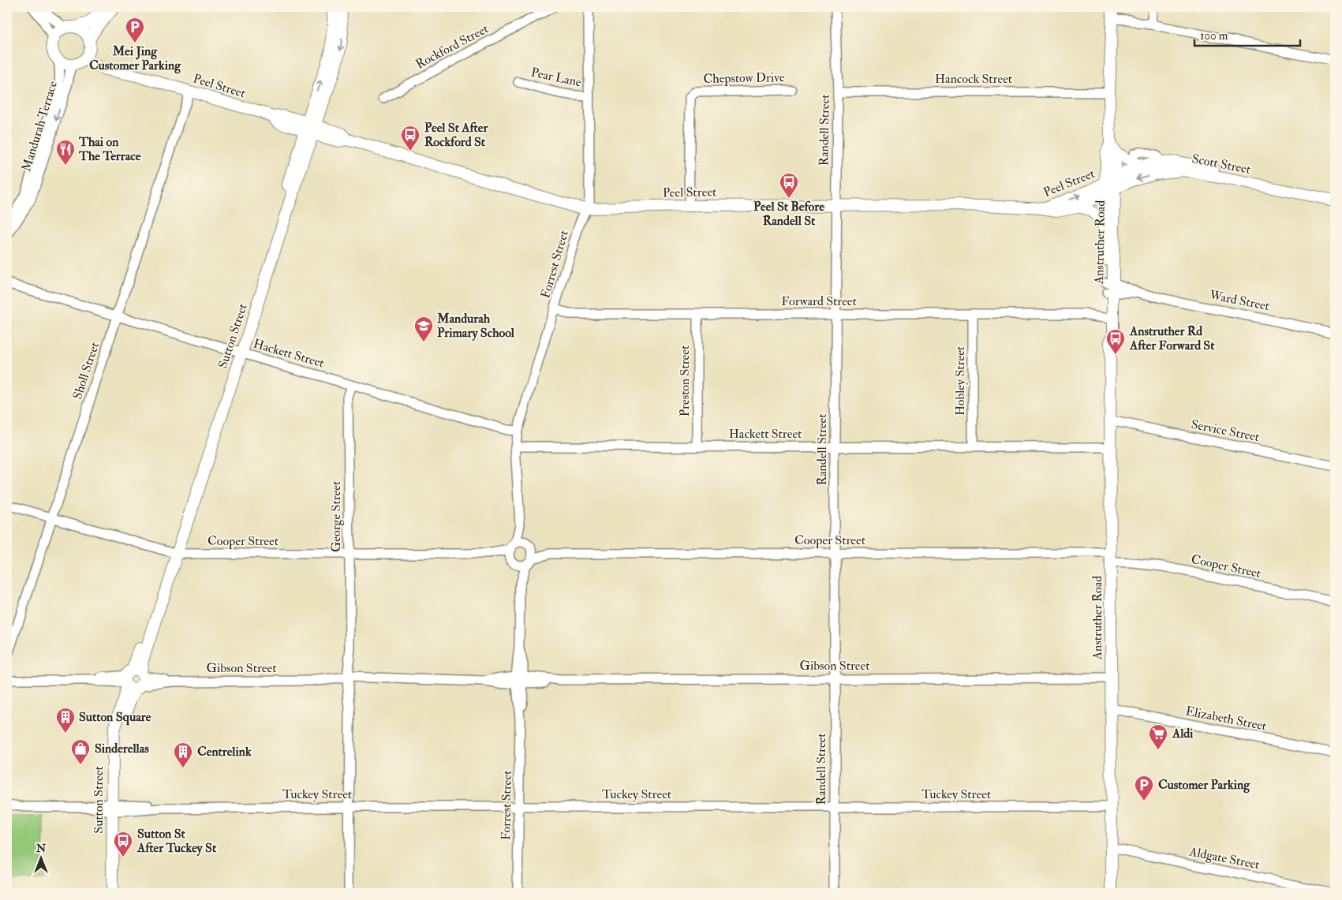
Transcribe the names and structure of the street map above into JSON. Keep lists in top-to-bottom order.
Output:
{
  "streets": {
    "main road": [
      "Peel Street",
      "Scott Street",
      "Anstruther Road",
      "Sutton Street"
    ],
    "street": [
      "Rockford Street",
      "Pear Lane",
      "Chepstow Drive",
      "Hancock Street",
      "Mandurah Terrace",
      "Randell Street",
      "Forrest Street",
      "Ward Street",
      "Forward Street",
      "Hackett Street",
      "Sholl Street",
      "Preston Street",
      "Hobley Street",
      "Service Street",
      "George Street",
      "Cooper Street",
      "Gibson Street",
      "Elizabeth Street",
      "Tuckey Street",
      "Aldgate Street"
    ]
  },
  "crossings": [
    ["Pear Lane", "Forrest Street"],
    ["Chepstow Drive", "Peel Street"],
    ["Hancock Street", "Randell Street"],
    ["Hancock Street", "Anstruther Road"],
    ["Peel Street", "Mandurah Terrace"],
    ["Peel Street", "Randell Street"],
    ["Peel Street", "Scott Street"],
    ["Peel Street", "Anstruther Road"],
    ["Peel Street", "Forrest Street"],
    ["Peel Street", "Sutton Street"],
    ["Peel Street", "Sholl Street"],
    ["Randell Street", "Forward Street"],
    ["Randell Street", "Hackett Street"],
    ["Randell Street", "Cooper Street"],
    ["Randell Street", "Gibson Street"],
    ["Randell Street", "Tuckey Street"],
    ["Scott Street", "Anstruther Road"],
    ["Anstruther Road", "Ward Street"],
    ["Anstruther Road", "Forward Street"],
    ["Anstruther Road", "Hackett Street"],
    ["Anstruther Road", "Service Street"],
    ["Anstruther Road", "Cooper Street"],
    ["Anstruther Road", "Gibson Street"],
    ["Anstruther Road", "Elizabeth Street"],
    ["Anstruther Road", "Tuckey Street"],
    ["Anstruther Road", "Aldgate Street"],
    ["Forrest Street", "Forward Street"],
    ["Forrest Street", "Hackett Street"],
    ["Forrest Street", "Cooper Street"],
    ["Forrest Street", "Gibson Street"],
    ["Forrest Street", "Tuckey Street"],
    ["Forward Street", "Preston Street"],
    ["Forward Street", "Hobley Street"],
    ["Sutton Street", "Hackett Street"],
    ["Sutton Street", "Cooper Street"],
    ["Sutton Street", "Gibson Street"],
    ["Sutton Street", "Tuckey Street"],
    ["Hackett Street", "Sholl Street"],
    ["Hackett Street", "Preston Street"],
    ["Hackett Street", "Hobley Street"],
    ["Hackett Street", "George Street"],
    ["Sholl Street", "Cooper Street"],
    ["George Street", "Cooper Street"],
    ["George Street", "Gibson Street"],
    ["George Street", "Tuckey Street"]
  ],
  "places": {
    "parking": ["Mei Jing Customer Parking", "Customer Parking"],
    "bus stop": [
      "Peel St After Rockford St",
      "Peel St Before Randell St",
      "Anstruther Rd After Forward St",
      "Sutton St After Tuckey St"
    ],
    "restaurant": ["Thai on The Terrace"],
    "school or university": ["Mandurah Primary School"],
    "building": ["Sutton Square", "Centrelink"],
    "supermarket": ["Aldi"],
    "shop": ["Sinderellas"]
  },
  "scale_bar": "100 m",
  "north": "top"
}
